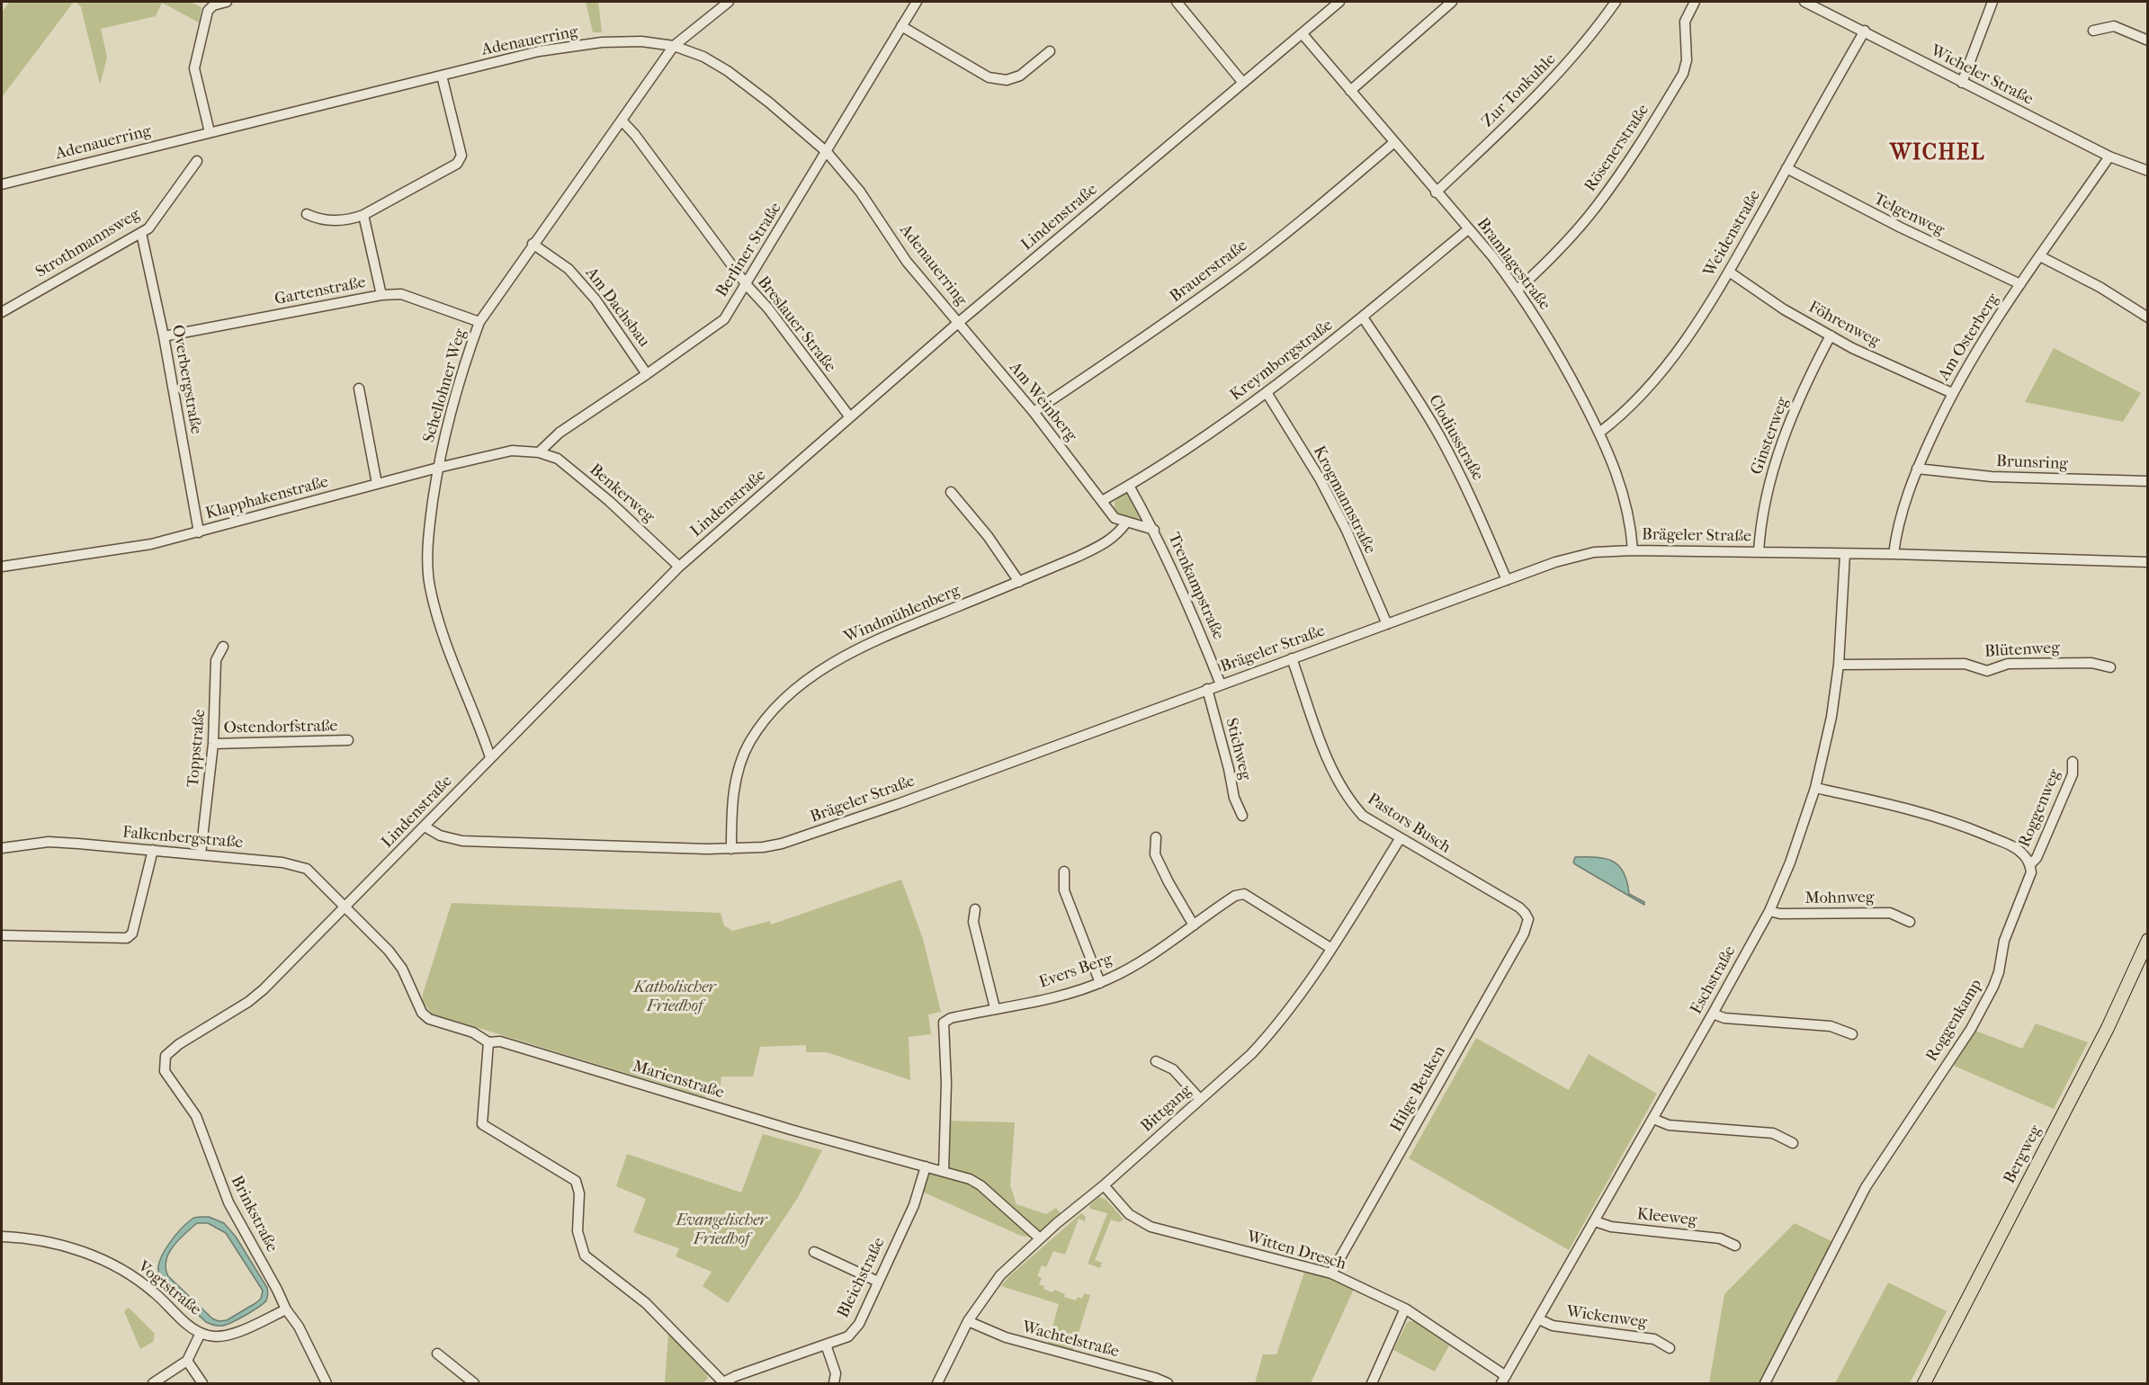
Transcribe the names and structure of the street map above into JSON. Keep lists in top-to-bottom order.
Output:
{
  "streets": {
    "main road": ["Bergweg"],
    "street": [
      "Adenauerring",
      "Wicheler Straße",
      "Zur Tonkuhle",
      "Rösenerstraße",
      "Telgenweg",
      "Lindenstraße",
      "Weidenstraße",
      "Strothmannsweg",
      "Berliner Straße",
      "Bramlagestraße",
      "Brauerstraße",
      "Gartenstraße",
      "Am Dachsbau",
      "Breslauer Straße",
      "Föhrenweg",
      "Am Osterberg",
      "Kreymborgstraße",
      "Overbergstraße",
      "Schellohner Weg",
      "Am Weinberg",
      "Ginsterweg",
      "Clodiusstraße",
      "Brunsring",
      "Benkerweg",
      "Klapphakenstraße",
      "Krogmannstraße",
      "Brägeler Straße",
      "Trenkampstraße",
      "Windmühlenberg",
      "Blütenweg",
      "Ostendorfstraße",
      "Toppstraße",
      "Stichweg",
      "Roggenweg",
      "Pastors Busch",
      "Falkenbergstraße",
      "Mohnweg",
      "Evers Berg",
      "Eschstraße",
      "Roggenkamp",
      "Marienstraße",
      "Hilge Beuken",
      "Bittgang",
      "Brinkstraße",
      "Kleeweg",
      "Witten Dresch",
      "Bleichstraße",
      "Vogtstraße",
      "Wickenweg",
      "Wachtelstraße"
    ]
  },
  "crossings": [
    ["Adenauerring", "Lindenstraße"],
    ["Adenauerring", "Berliner Straße"],
    ["Adenauerring", "Schellohner Weg"],
    ["Adenauerring", "Am Weinberg"],
    ["Wicheler Straße", "Weidenstraße"],
    ["Wicheler Straße", "Am Osterberg"],
    ["Zur Tonkuhle", "Bramlagestraße"],
    ["Rösenerstraße", "Bramlagestraße"],
    ["Telgenweg", "Weidenstraße"],
    ["Telgenweg", "Am Osterberg"],
    ["Lindenstraße", "Bramlagestraße"],
    ["Lindenstraße", "Breslauer Straße"],
    ["Lindenstraße", "Schellohner Weg"],
    ["Lindenstraße", "Am Weinberg"],
    ["Lindenstraße", "Benkerweg"],
    ["Lindenstraße", "Brägeler Straße"],
    ["Lindenstraße", "Falkenbergstraße"],
    ["Lindenstraße", "Marienstraße"],
    ["Lindenstraße", "Brinkstraße"],
    ["Weidenstraße", "Bramlagestraße"],
    ["Weidenstraße", "Föhrenweg"],
    ["Strothmannsweg", "Overbergstraße"],
    ["Berliner Straße", "Am Dachsbau"],
    ["Berliner Straße", "Breslauer Straße"],
    ["Berliner Straße", "Benkerweg"],
    ["Berliner Straße", "Klapphakenstraße"],
    ["Bramlagestraße", "Brauerstraße"],
    ["Bramlagestraße", "Kreymborgstraße"],
    ["Bramlagestraße", "Brägeler Straße"],
    ["Brauerstraße", "Am Weinberg"],
    ["Gartenstraße", "Overbergstraße"],
    ["Gartenstraße", "Schellohner Weg"],
    ["Am Dachsbau", "Schellohner Weg"],
    ["Breslauer Straße", "Schellohner Weg"],
    ["Föhrenweg", "Am Osterberg"],
    ["Föhrenweg", "Ginsterweg"],
    ["Am Osterberg", "Brunsring"],
    ["Am Osterberg", "Brägeler Straße"],
    ["Kreymborgstraße", "Am Weinberg"],
    ["Kreymborgstraße", "Clodiusstraße"],
    ["Kreymborgstraße", "Krogmannstraße"],
    ["Kreymborgstraße", "Trenkampstraße"],
    ["Overbergstraße", "Klapphakenstraße"],
    ["Schellohner Weg", "Klapphakenstraße"],
    ["Am Weinberg", "Trenkampstraße"],
    ["Ginsterweg", "Brägeler Straße"],
    ["Clodiusstraße", "Brägeler Straße"],
    ["Benkerweg", "Klapphakenstraße"],
    ["Krogmannstraße", "Brägeler Straße"],
    ["Brägeler Straße", "Trenkampstraße"],
    ["Brägeler Straße", "Windmühlenberg"],
    ["Brägeler Straße", "Stichweg"],
    ["Brägeler Straße", "Pastors Busch"],
    ["Brägeler Straße", "Eschstraße"],
    ["Trenkampstraße", "Windmühlenberg"],
    ["Blütenweg", "Eschstraße"],
    ["Ostendorfstraße", "Toppstraße"],
    ["Toppstraße", "Falkenbergstraße"],
    ["Roggenweg", "Roggenkamp"],
    ["Pastors Busch", "Hilge Beuken"],
    ["Pastors Busch", "Bittgang"],
    ["Falkenbergstraße", "Marienstraße"],
    ["Mohnweg", "Eschstraße"],
    ["Evers Berg", "Marienstraße"],
    ["Evers Berg", "Bittgang"],
    ["Eschstraße", "Kleeweg"],
    ["Eschstraße", "Witten Dresch"],
    ["Eschstraße", "Wickenweg"],
    ["Marienstraße", "Bittgang"],
    ["Marienstraße", "Bleichstraße"],
    ["Hilge Beuken", "Witten Dresch"],
    ["Bittgang", "Witten Dresch"],
    ["Bittgang", "Wachtelstraße"],
    ["Brinkstraße", "Vogtstraße"]
  ],
  "districts": ["WICHEL"],
  "parks": ["Katholischer Friedhof", "Evangelischer Friedhof"]
}
